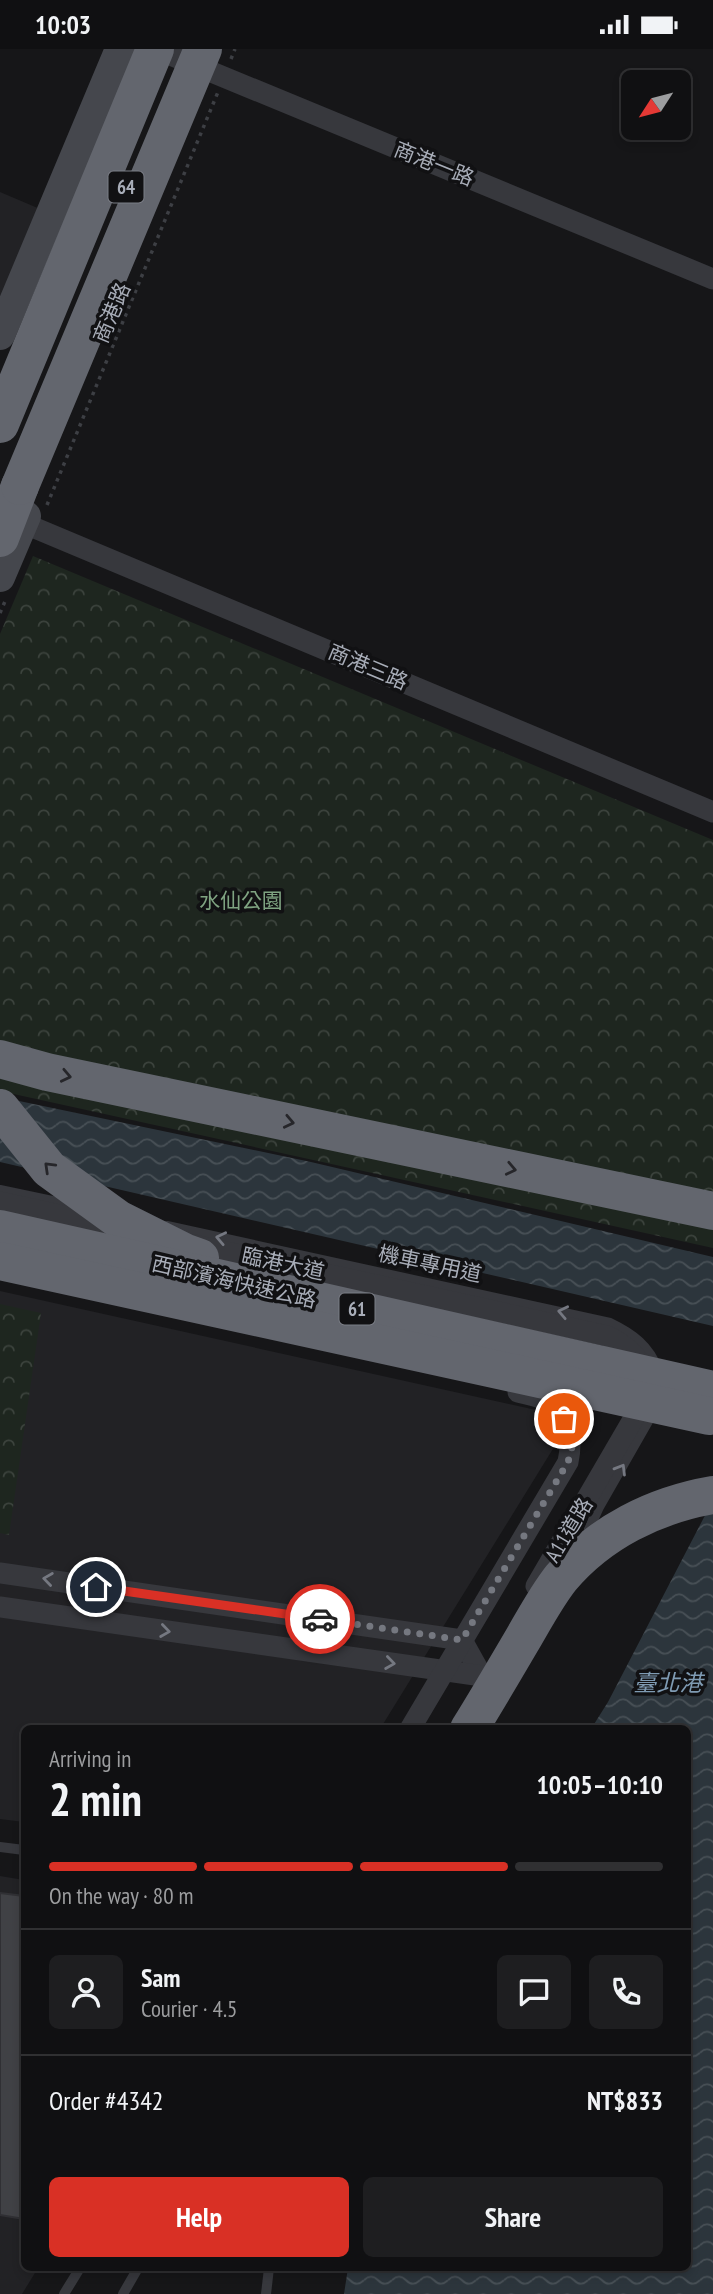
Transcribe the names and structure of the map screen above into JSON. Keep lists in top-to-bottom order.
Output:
{
  "streets": {
    "highway": ["64", "西部濱海快速公路", "61"],
    "street": [
      "商港一路",
      "商港路",
      "商港三路",
      "臨港大道",
      "A11道路"
    ],
    "lane": ["機車專用道"]
  },
  "crossings": [
    ["商港一路", "64"],
    ["商港一路", "商港路"],
    ["商港路", "商港三路"],
    ["臨港大道", "A11道路"]
  ],
  "water": ["臺北港"],
  "parks": ["水仙公園"],
  "north": "bottom left",
  "page": {
    "status": "10:03",
    "heading": ["2 min", "Arriving in", "10:05–10:10"],
    "panel": [
      "Sam",
      "Courier · 4.5",
      "Order #4342",
      "NT$833"
    ],
    "bar": "On the way · 80 m",
    "buttons": ["Help", "Share"]
  }
}
